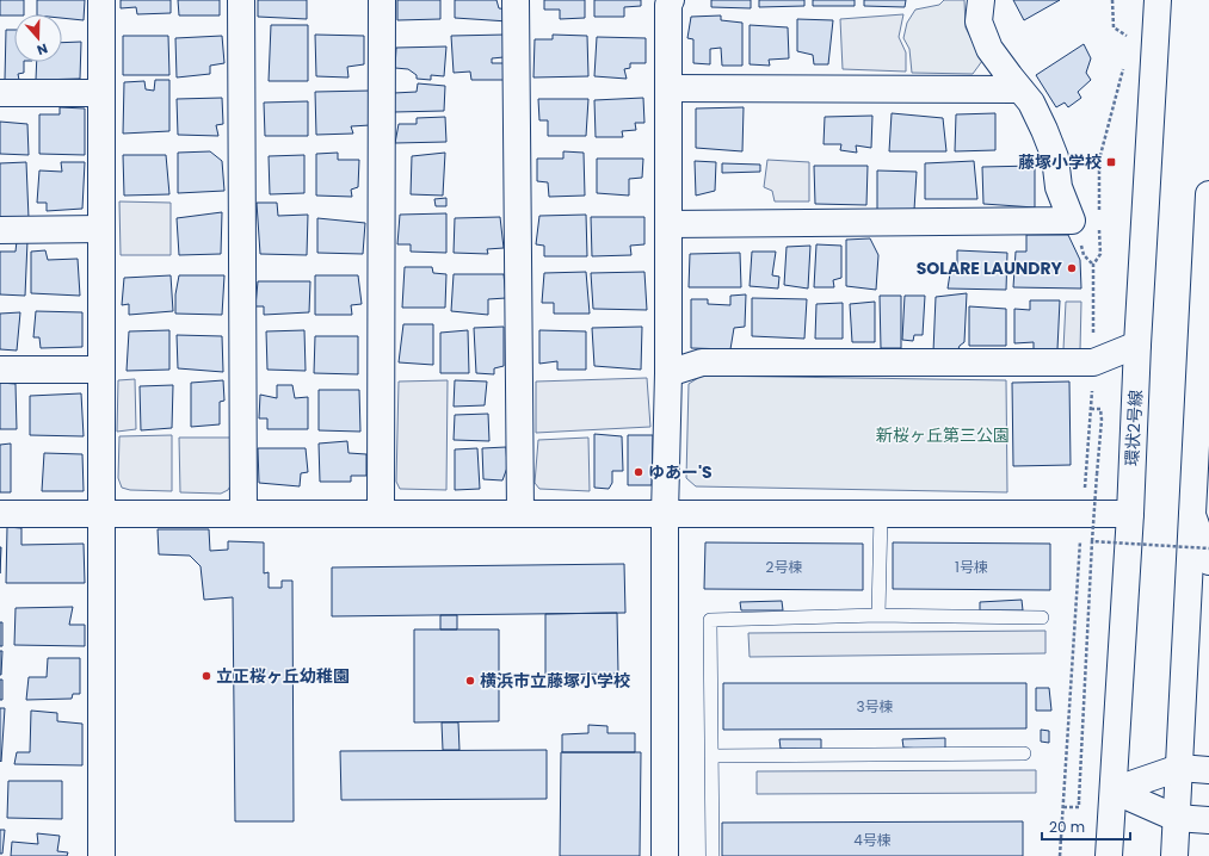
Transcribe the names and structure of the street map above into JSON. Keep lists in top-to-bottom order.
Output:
{
  "streets": {
    "main road": ["環状2号線"]
  },
  "parks": ["新桜ヶ丘第三公園"],
  "places": {
    "transit": ["藤塚小学校"],
    "other": [
      "SOLARE LAUNDRY",
      "ゆあー'S",
      "立正桜ヶ丘幼稚園",
      "横浜市立藤塚小学校"
    ]
  },
  "house_numbers": [
    "2号棟",
    "1号棟",
    "3号棟",
    "4号棟"
  ],
  "scale_bar": "20 m",
  "north": "bottom"
}
